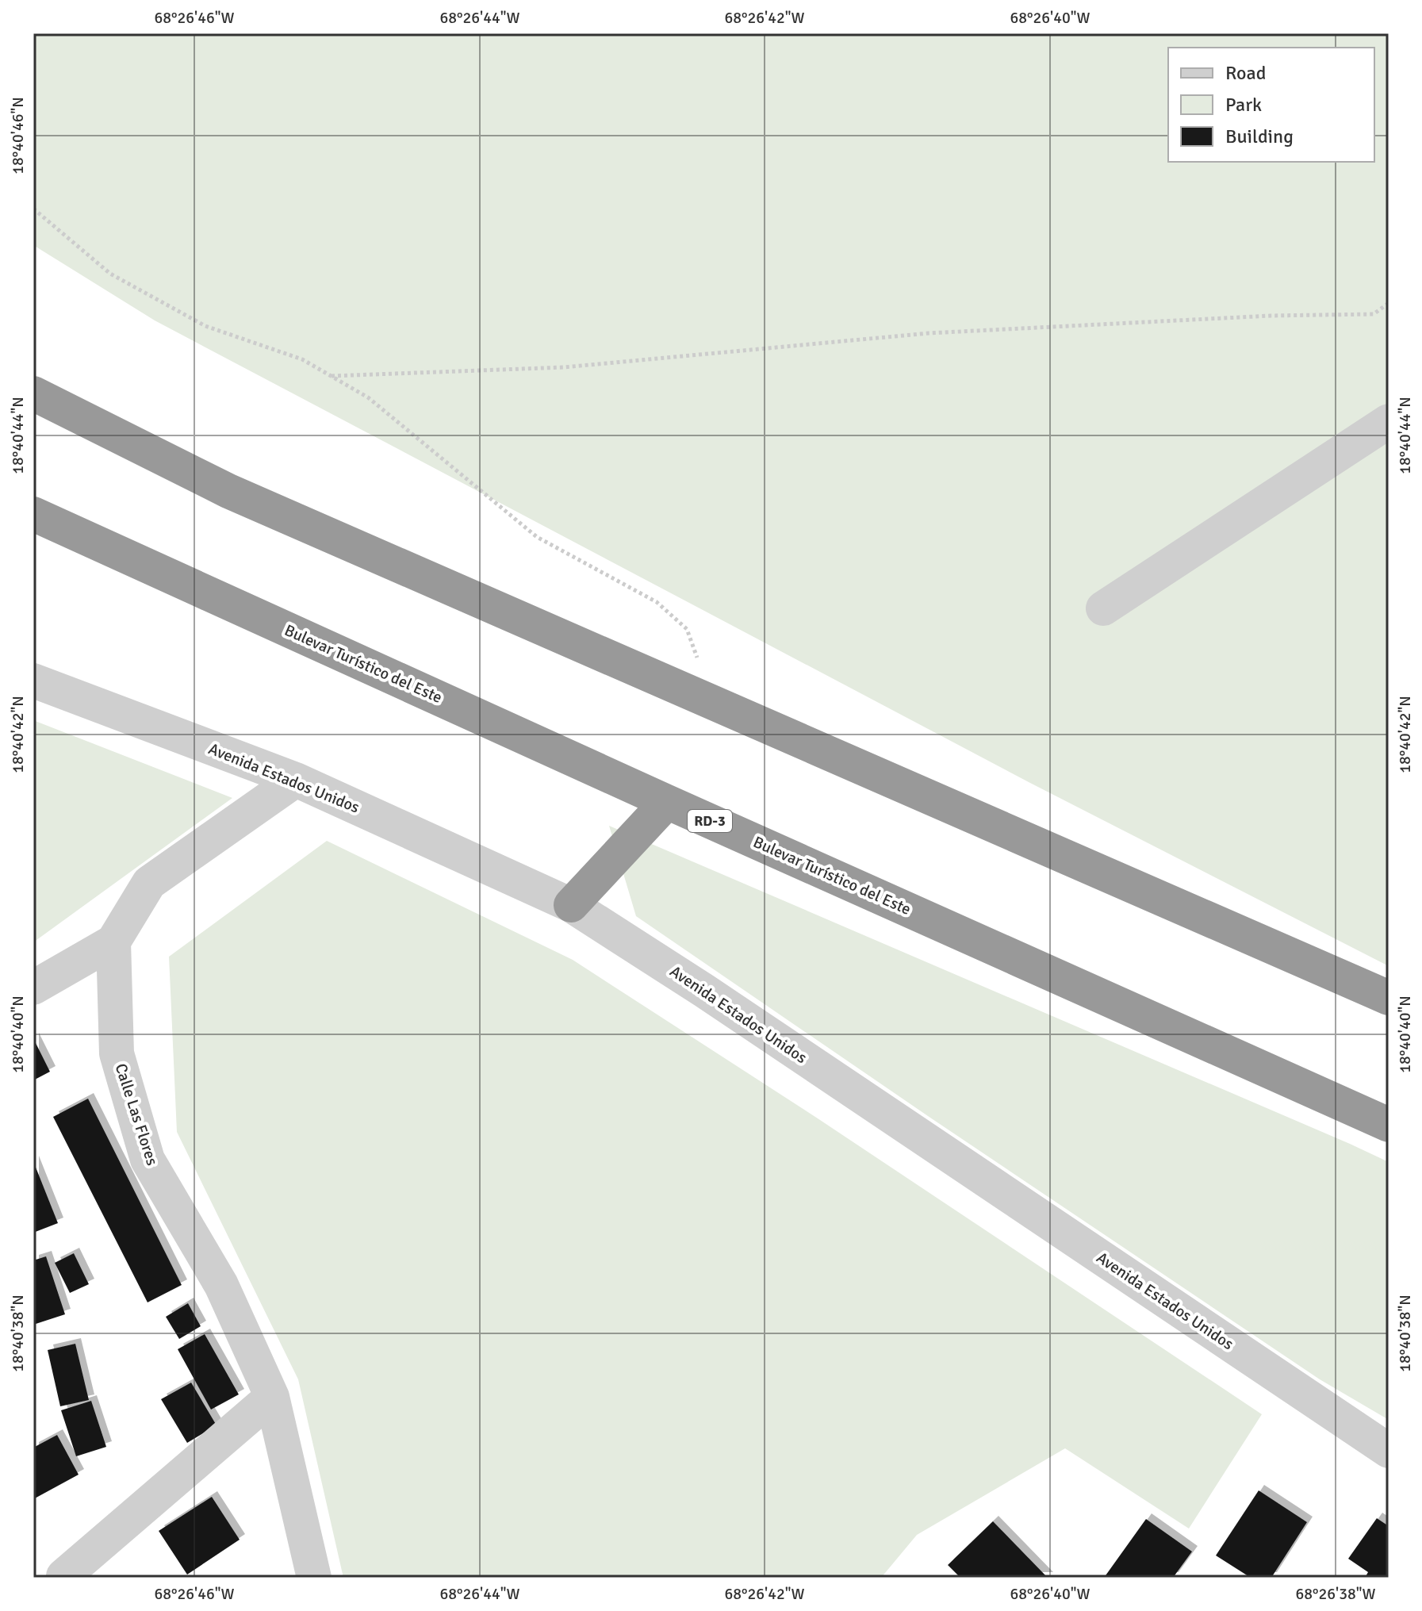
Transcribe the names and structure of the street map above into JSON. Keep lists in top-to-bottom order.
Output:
{
  "streets": {
    "highway": ["Bulevar Turístico del Este", "RD-3"],
    "street": ["Avenida Estados Unidos", "Calle Las Flores"]
  },
  "legend": ["Road", "Park", "Building"],
  "coordinates": [
    "68°26'46\"W",
    "68°26'44\"W",
    "68°26'42\"W",
    "68°26'40\"W",
    "18°40'46\"N",
    "18°40'44\"N",
    "18°40'42\"N",
    "18°40'40\"N",
    "18°40'38\"N",
    "68°26'38\"W"
  ]
}
